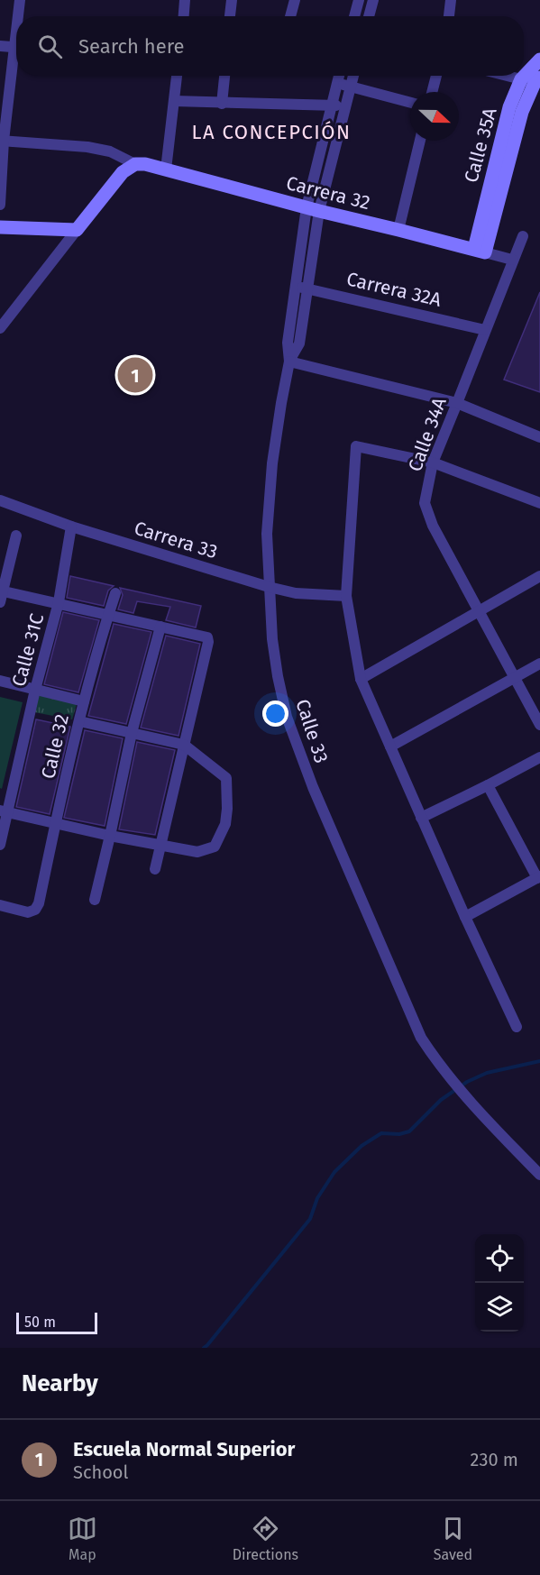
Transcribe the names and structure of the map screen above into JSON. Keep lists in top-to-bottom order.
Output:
{
  "streets": {
    "street": [
      "Calle 35A",
      "Carrera 32",
      "Carrera 32A",
      "Calle 34A",
      "Carrera 33",
      "Calle 31C",
      "Calle 33",
      "Calle 32"
    ]
  },
  "crossings": [
    ["Calle 35A", "Carrera 32"],
    ["Carrera 32", "Calle 34A"],
    ["Carrera 32", "Calle 33"],
    ["Carrera 32A", "Calle 34A"],
    ["Carrera 32A", "Calle 33"],
    ["Carrera 33", "Calle 31C"],
    ["Carrera 33", "Calle 33"]
  ],
  "districts": ["LA CONCEPCIÓN"],
  "scale_bar": "50 m",
  "north": "right",
  "page": {
    "search": "Search here",
    "pins": "1",
    "scale": "50 m",
    "heading": "Nearby",
    "list": [
      {
        "mark": "1",
        "name": "Escuela Normal Superior",
        "note": "School",
        "value": "230 m"
      }
    ],
    "nav": ["Map", "Directions", "Saved"]
  }
}
